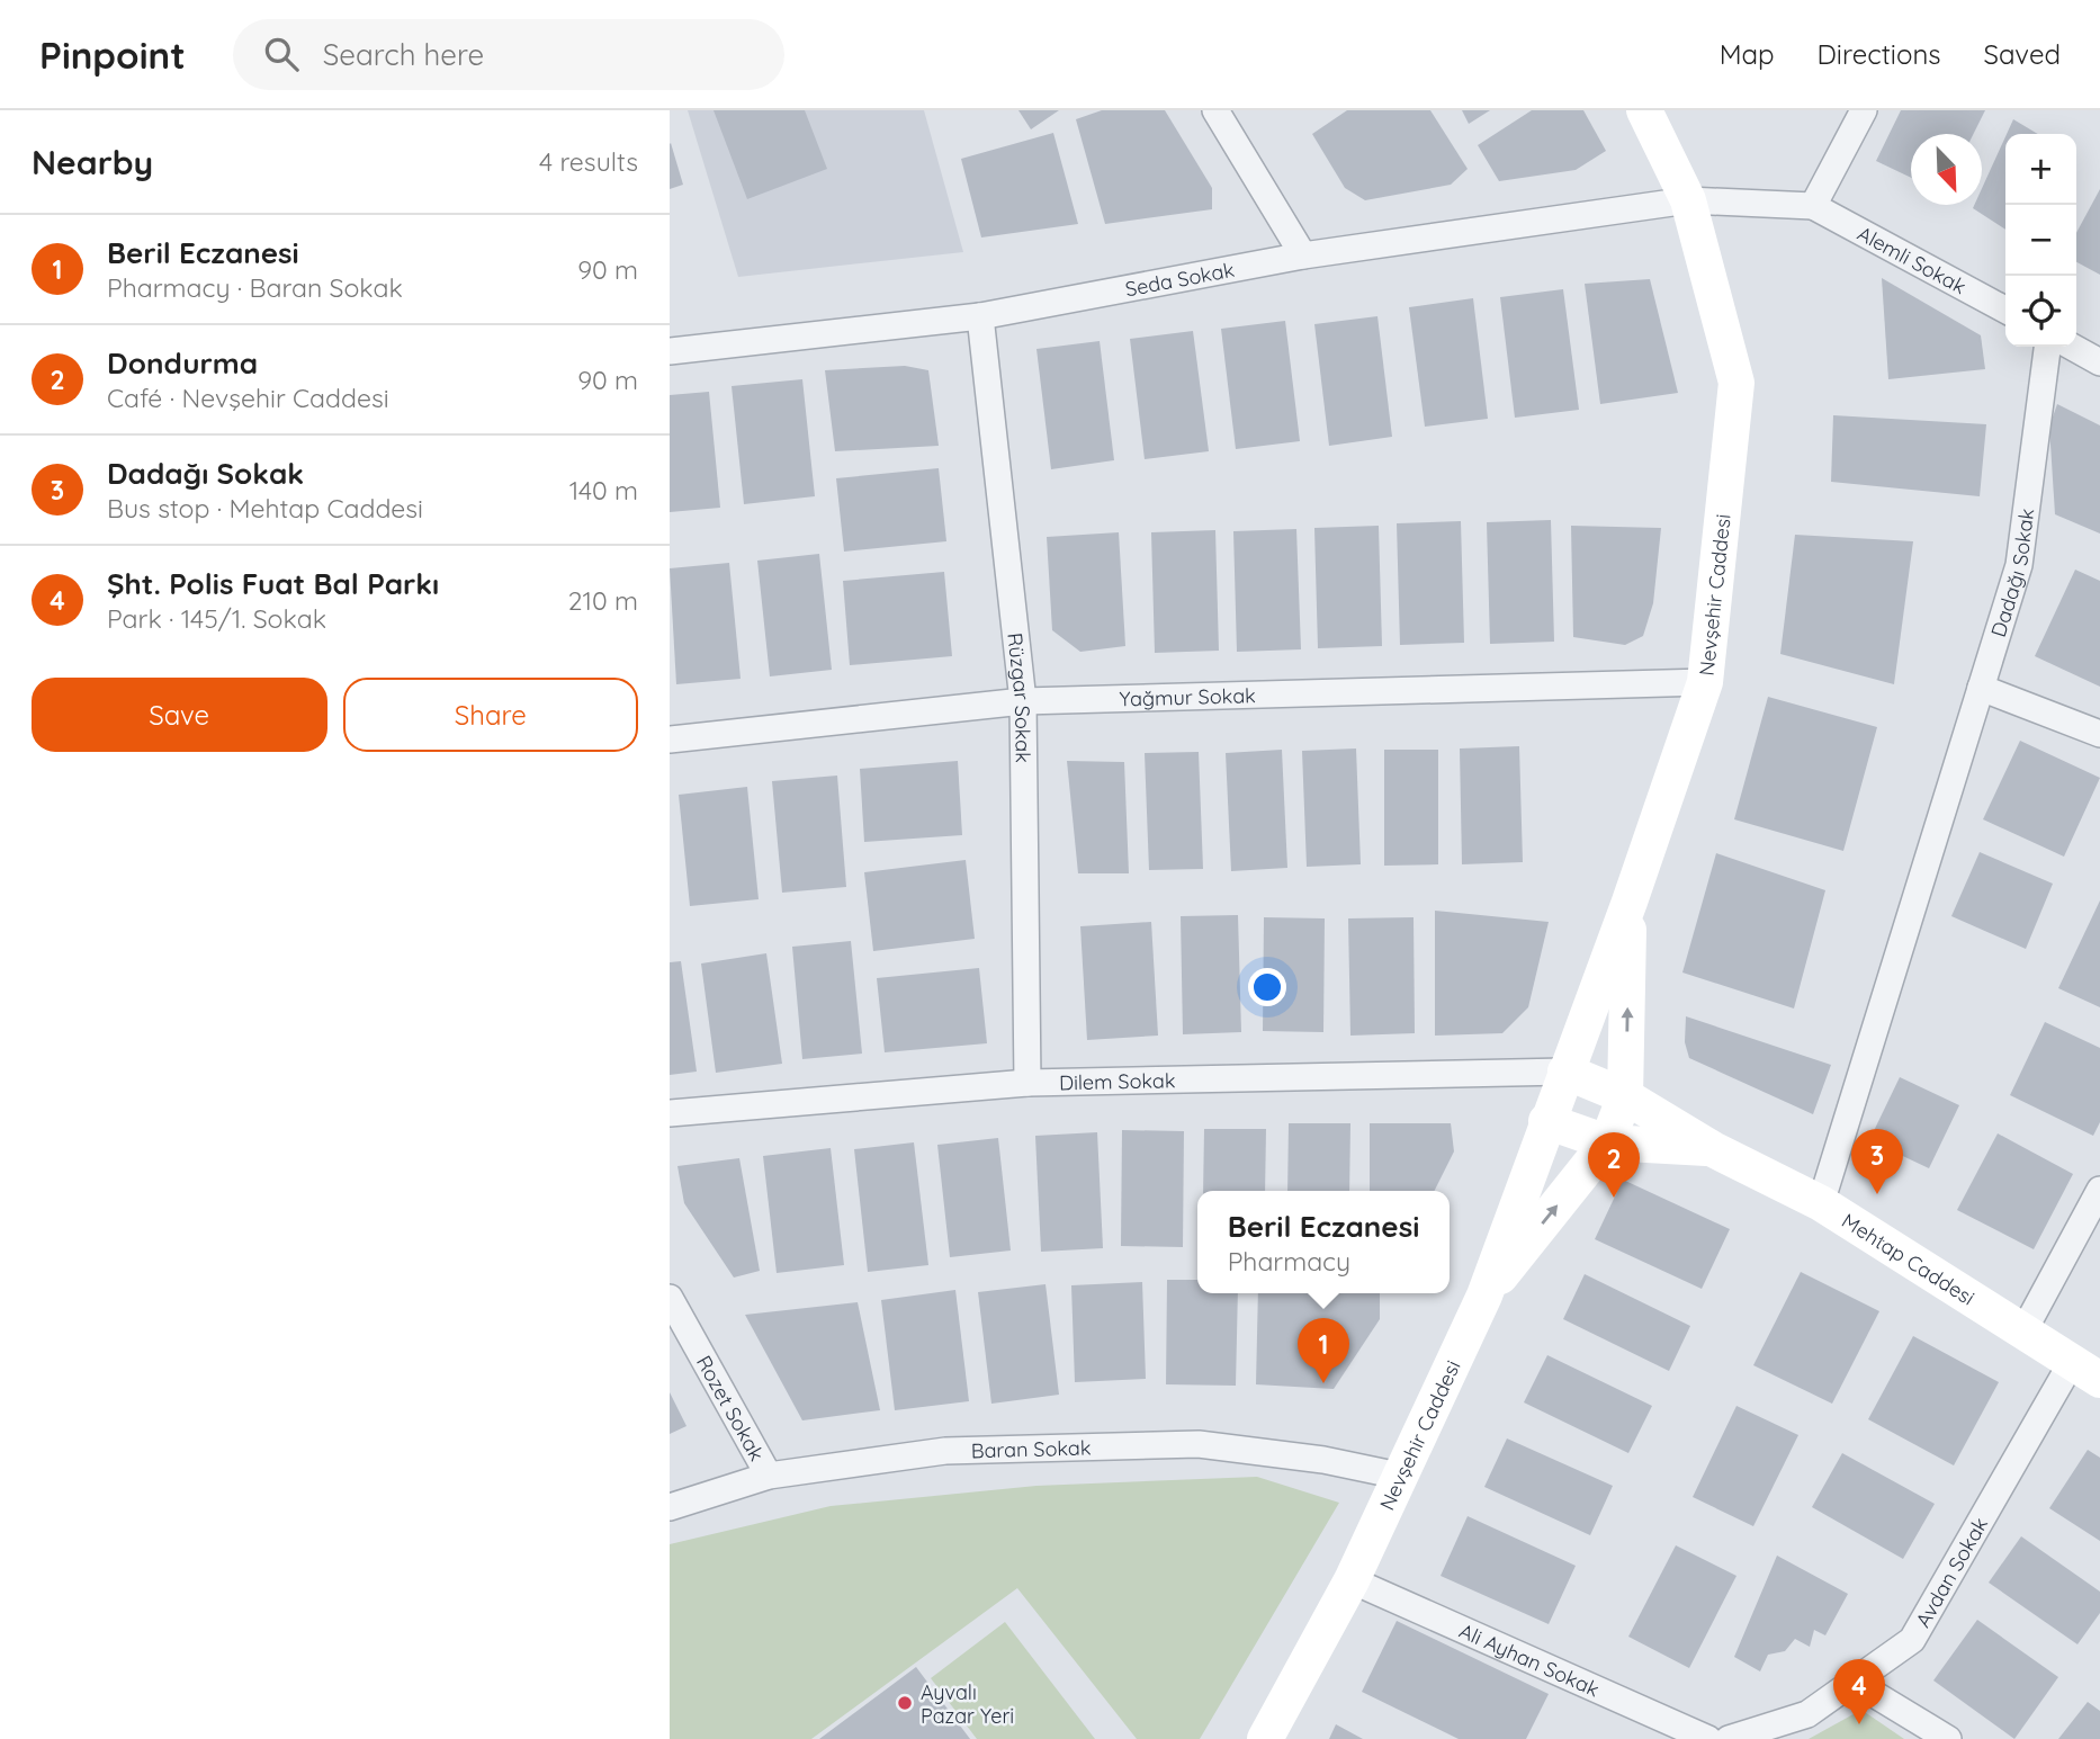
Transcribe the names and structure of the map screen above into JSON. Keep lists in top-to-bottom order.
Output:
{
  "streets": {
    "main road": ["Nevşehir Caddesi", "Mehtap Caddesi"],
    "street": [
      "Alemli Sokak",
      "Seda Sokak",
      "Dadağı Sokak",
      "Yağmur Sokak",
      "Rüzgar Sokak",
      "Dilem Sokak",
      "Rozet Sokak",
      "Baran Sokak",
      "Avdan Sokak",
      "Ali Ayhan Sokak"
    ]
  },
  "crossings": [
    ["Alemli Sokak", "Seda Sokak"],
    ["Seda Sokak", "Nevşehir Caddesi"],
    ["Seda Sokak", "Rüzgar Sokak"],
    ["Dadağı Sokak", "Mehtap Caddesi"],
    ["Nevşehir Caddesi", "Yağmur Sokak"],
    ["Nevşehir Caddesi", "Dilem Sokak"],
    ["Nevşehir Caddesi", "Mehtap Caddesi"],
    ["Nevşehir Caddesi", "Baran Sokak"],
    ["Nevşehir Caddesi", "Ali Ayhan Sokak"],
    ["Yağmur Sokak", "Rüzgar Sokak"],
    ["Rüzgar Sokak", "Dilem Sokak"],
    ["Dilem Sokak", "Mehtap Caddesi"],
    ["Mehtap Caddesi", "Avdan Sokak"],
    ["Rozet Sokak", "Baran Sokak"]
  ],
  "places": ["Ayvalı Pazar Yeri"],
  "north": "bottom right",
  "page": {
    "header": "Pinpoint",
    "search": "Search here",
    "nav": ["Map", "Directions", "Saved"],
    "heading": ["Nearby", "4 results"],
    "map_buttons": ["+", "−"],
    "list": [
      {
        "mark": "1",
        "name": "Beril Eczanesi",
        "note": "Pharmacy · Baran Sokak",
        "value": "90 m"
      },
      {
        "mark": "2",
        "name": "Dondurma",
        "note": "Café · Nevşehir Caddesi",
        "value": "90 m"
      },
      {
        "mark": "3",
        "name": "Dadağı Sokak",
        "note": "Bus stop · Mehtap Caddesi",
        "value": "140 m"
      },
      {
        "mark": "4",
        "name": "Şht. Polis Fuat Bal Parkı",
        "note": "Park · 145/1. Sokak",
        "value": "210 m"
      }
    ],
    "buttons": ["Save", "Share"],
    "pins": [
      "3",
      "2",
      "1",
      "4"
    ],
    "popup": ["Beril Eczanesi", "Pharmacy"]
  }
}
